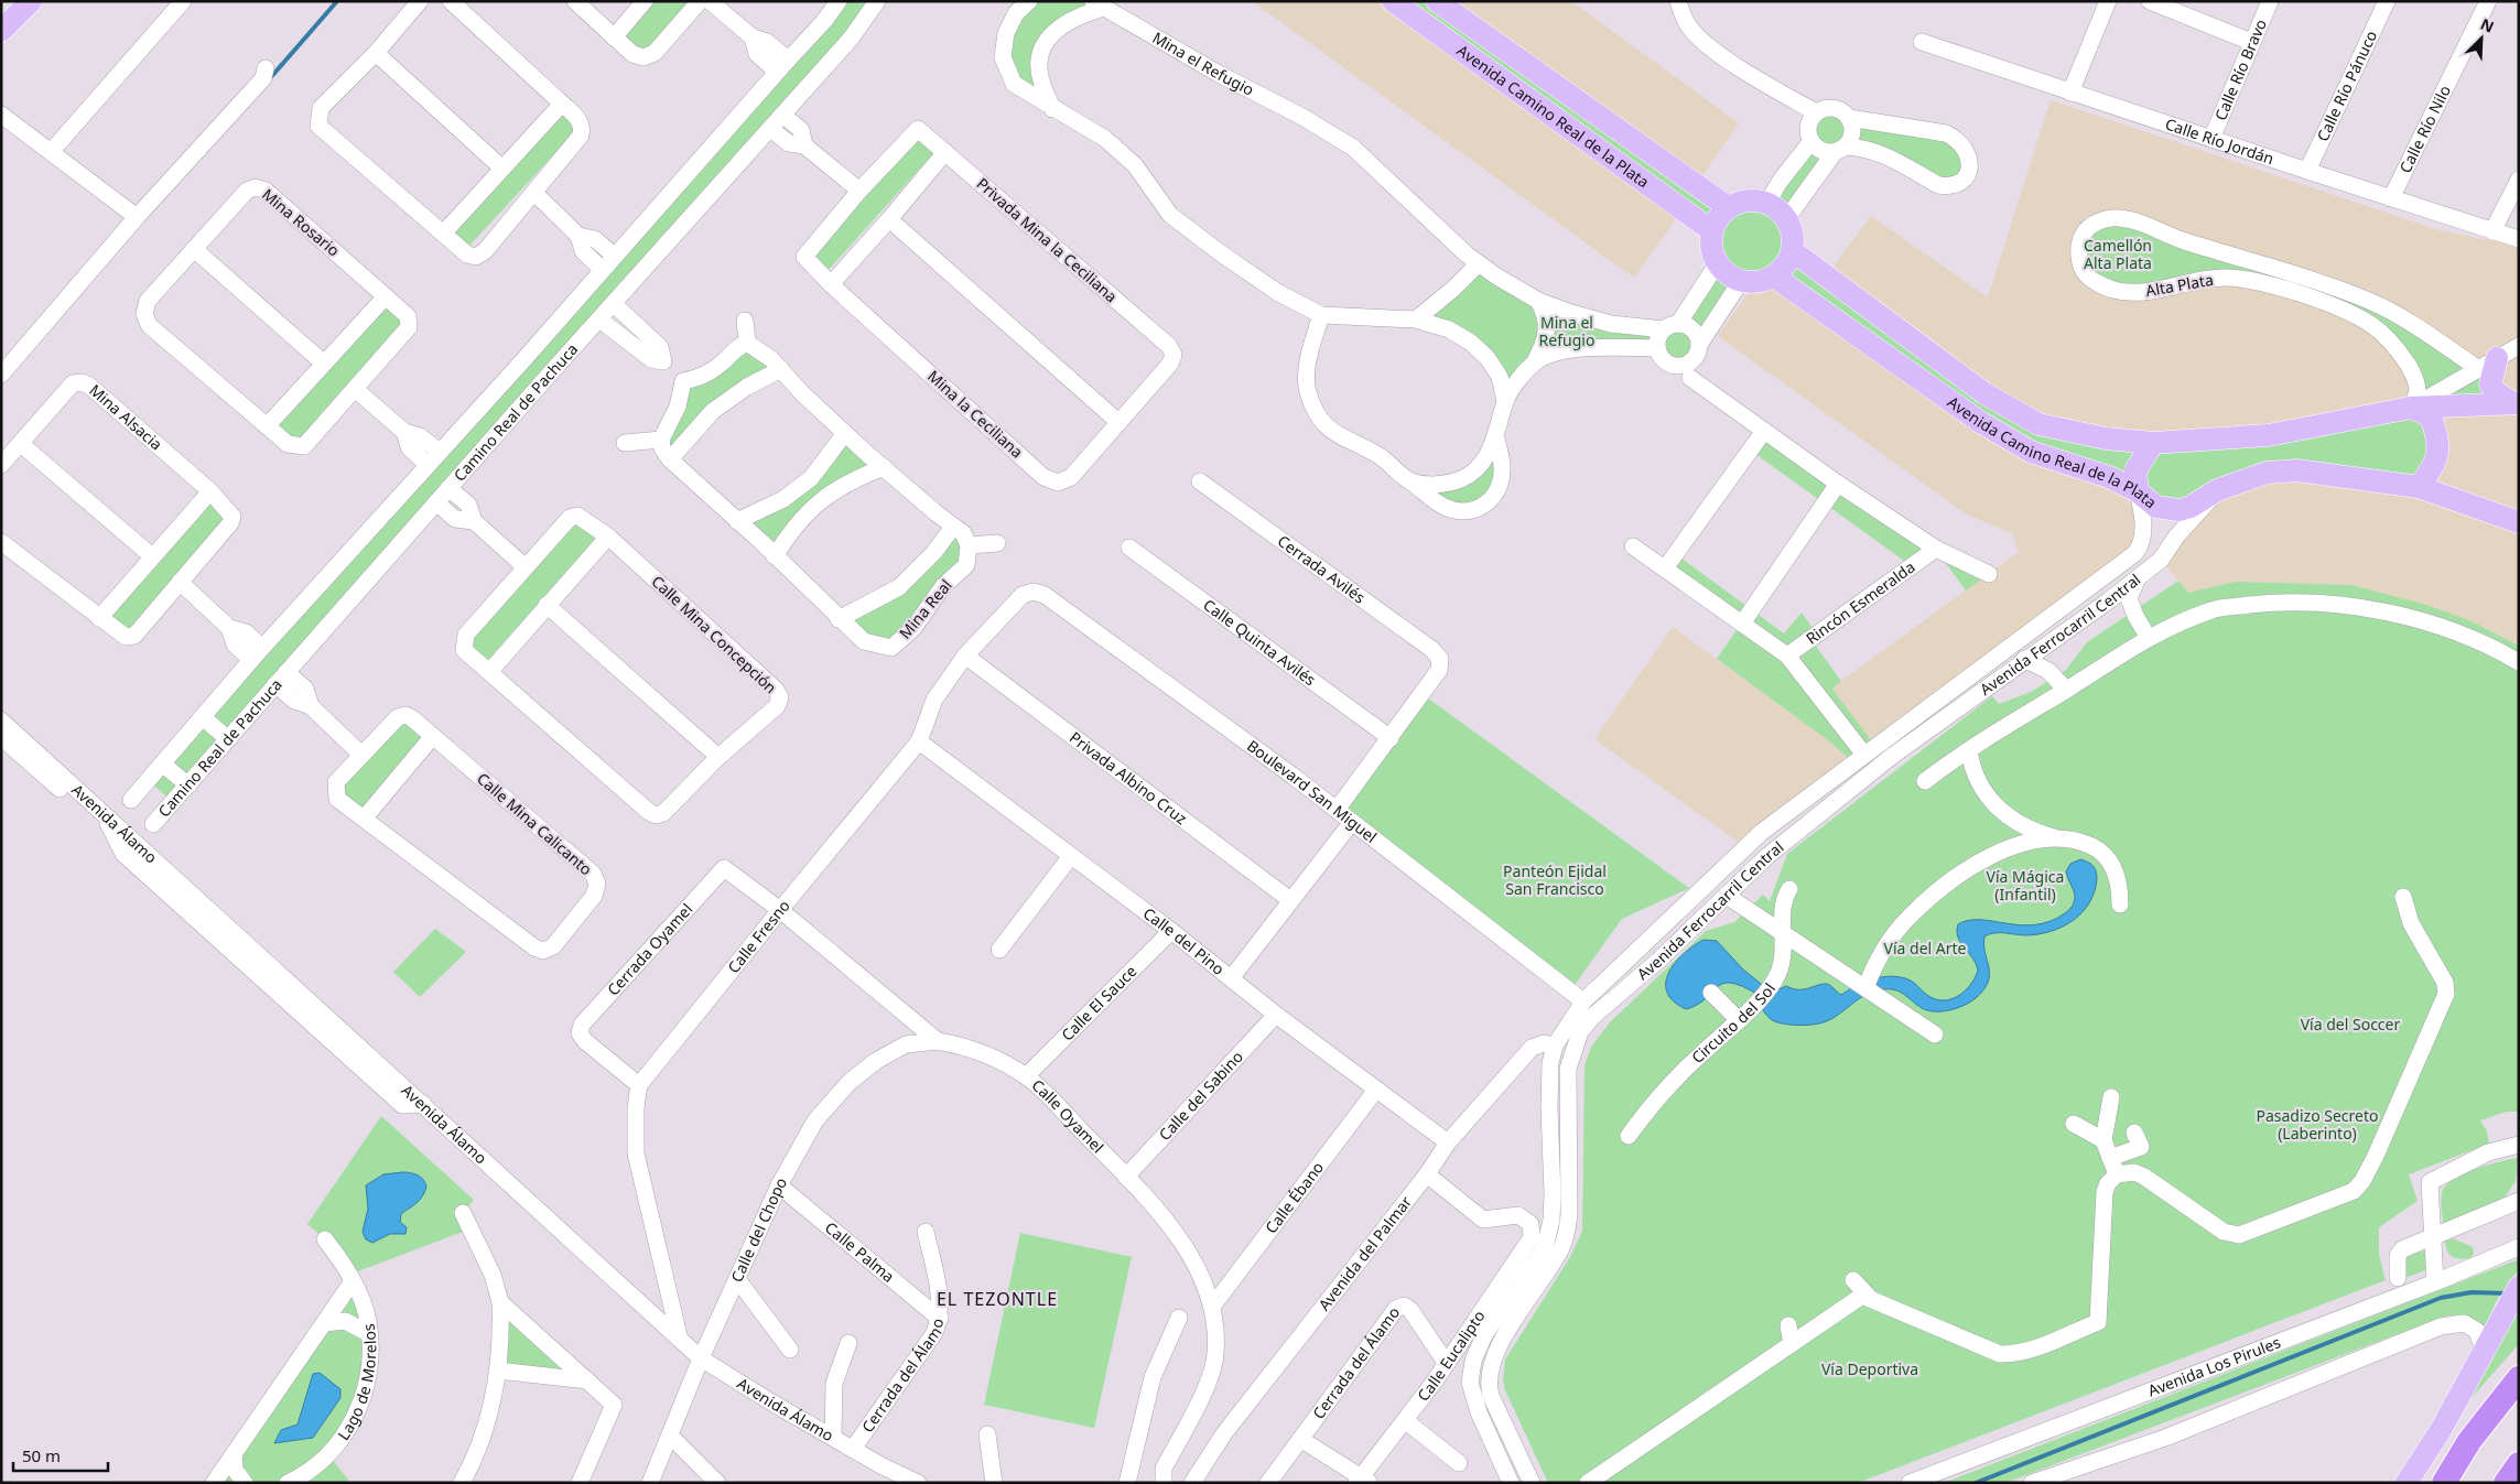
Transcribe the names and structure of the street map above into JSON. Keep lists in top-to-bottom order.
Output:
{
  "streets": {
    "main road": ["Avenida Camino Real de la Plata"],
    "street": [
      "Mina el Refugio",
      "Calle Río Bravo",
      "Calle Río Pánuco",
      "Calle Río Nilo",
      "Calle Río Jordán",
      "Mina Rosario",
      "Privada Mina la Ceciliana",
      "Alta Plata",
      "Camino Real de Pachuca",
      "Mina la Ceciliana",
      "Mina Alsacia",
      "Cerrada Avilés",
      "Rincón Esmeralda",
      "Mina Real",
      "Calle Mina Concepción",
      "Avenida Ferrocarril Central",
      "Calle Quinta Avilés",
      "Privada Albino Cruz",
      "Boulevard San Miguel",
      "Avenida Álamo",
      "Calle Mina Calicanto",
      "Calle Fresno",
      "Calle del Pino",
      "Cerrada Oyamel",
      "Calle El Sauce",
      "Circuito del Sol",
      "Calle del Sabino",
      "Calle Oyamel",
      "Calle Ébano",
      "Calle del Chopo",
      "Calle Palma",
      "Avenida del Palmar",
      "Calle Eucalipto",
      "Cerrada del Álamo",
      "Avenida Los Pirules",
      "Lago de Morelos"
    ]
  },
  "crossings": [
    ["Calle Río Bravo", "Calle Río Jordán"],
    ["Calle Río Pánuco", "Calle Río Jordán"],
    ["Avenida Camino Real de la Plata", "Alta Plata"],
    ["Avenida Camino Real de la Plata", "Avenida Ferrocarril Central"],
    ["Calle Río Nilo", "Calle Río Jordán"],
    ["Privada Mina la Ceciliana", "Mina la Ceciliana"],
    ["Cerrada Avilés", "Calle Quinta Avilés"],
    ["Avenida Ferrocarril Central", "Boulevard San Miguel"],
    ["Avenida Ferrocarril Central", "Avenida del Palmar"],
    ["Privada Albino Cruz", "Calle Fresno"],
    ["Boulevard San Miguel", "Calle Fresno"],
    ["Avenida Álamo", "Calle del Chopo"],
    ["Avenida Álamo", "Cerrada del Álamo"],
    ["Calle Fresno", "Calle del Pino"],
    ["Calle Fresno", "Cerrada Oyamel"],
    ["Calle Fresno", "Calle Oyamel"],
    ["Calle del Pino", "Calle El Sauce"],
    ["Calle del Pino", "Calle del Sabino"],
    ["Calle del Pino", "Calle Ébano"],
    ["Calle del Pino", "Avenida del Palmar"],
    ["Cerrada Oyamel", "Calle Oyamel"],
    ["Calle El Sauce", "Calle Oyamel"],
    ["Calle del Sabino", "Calle Oyamel"],
    ["Calle Oyamel", "Calle Ébano"],
    ["Calle Oyamel", "Calle del Chopo"],
    ["Calle del Chopo", "Calle Palma"],
    ["Calle Palma", "Cerrada del Álamo"],
    ["Avenida del Palmar", "Calle Eucalipto"],
    ["Calle Eucalipto", "Cerrada del Álamo"]
  ],
  "districts": ["EL TEZONTLE"],
  "parks": [
    "Camellón Alta Plata",
    "Mina el Refugio",
    "Panteón Ejidal San Francisco",
    "Vía Mágica (Infantil)",
    "Vía del Arte",
    "Vía del Soccer",
    "Pasadizo Secreto (Laberinto)",
    "Vía Deportiva"
  ],
  "scale_bar": "50 m",
  "north": "top right"
}
